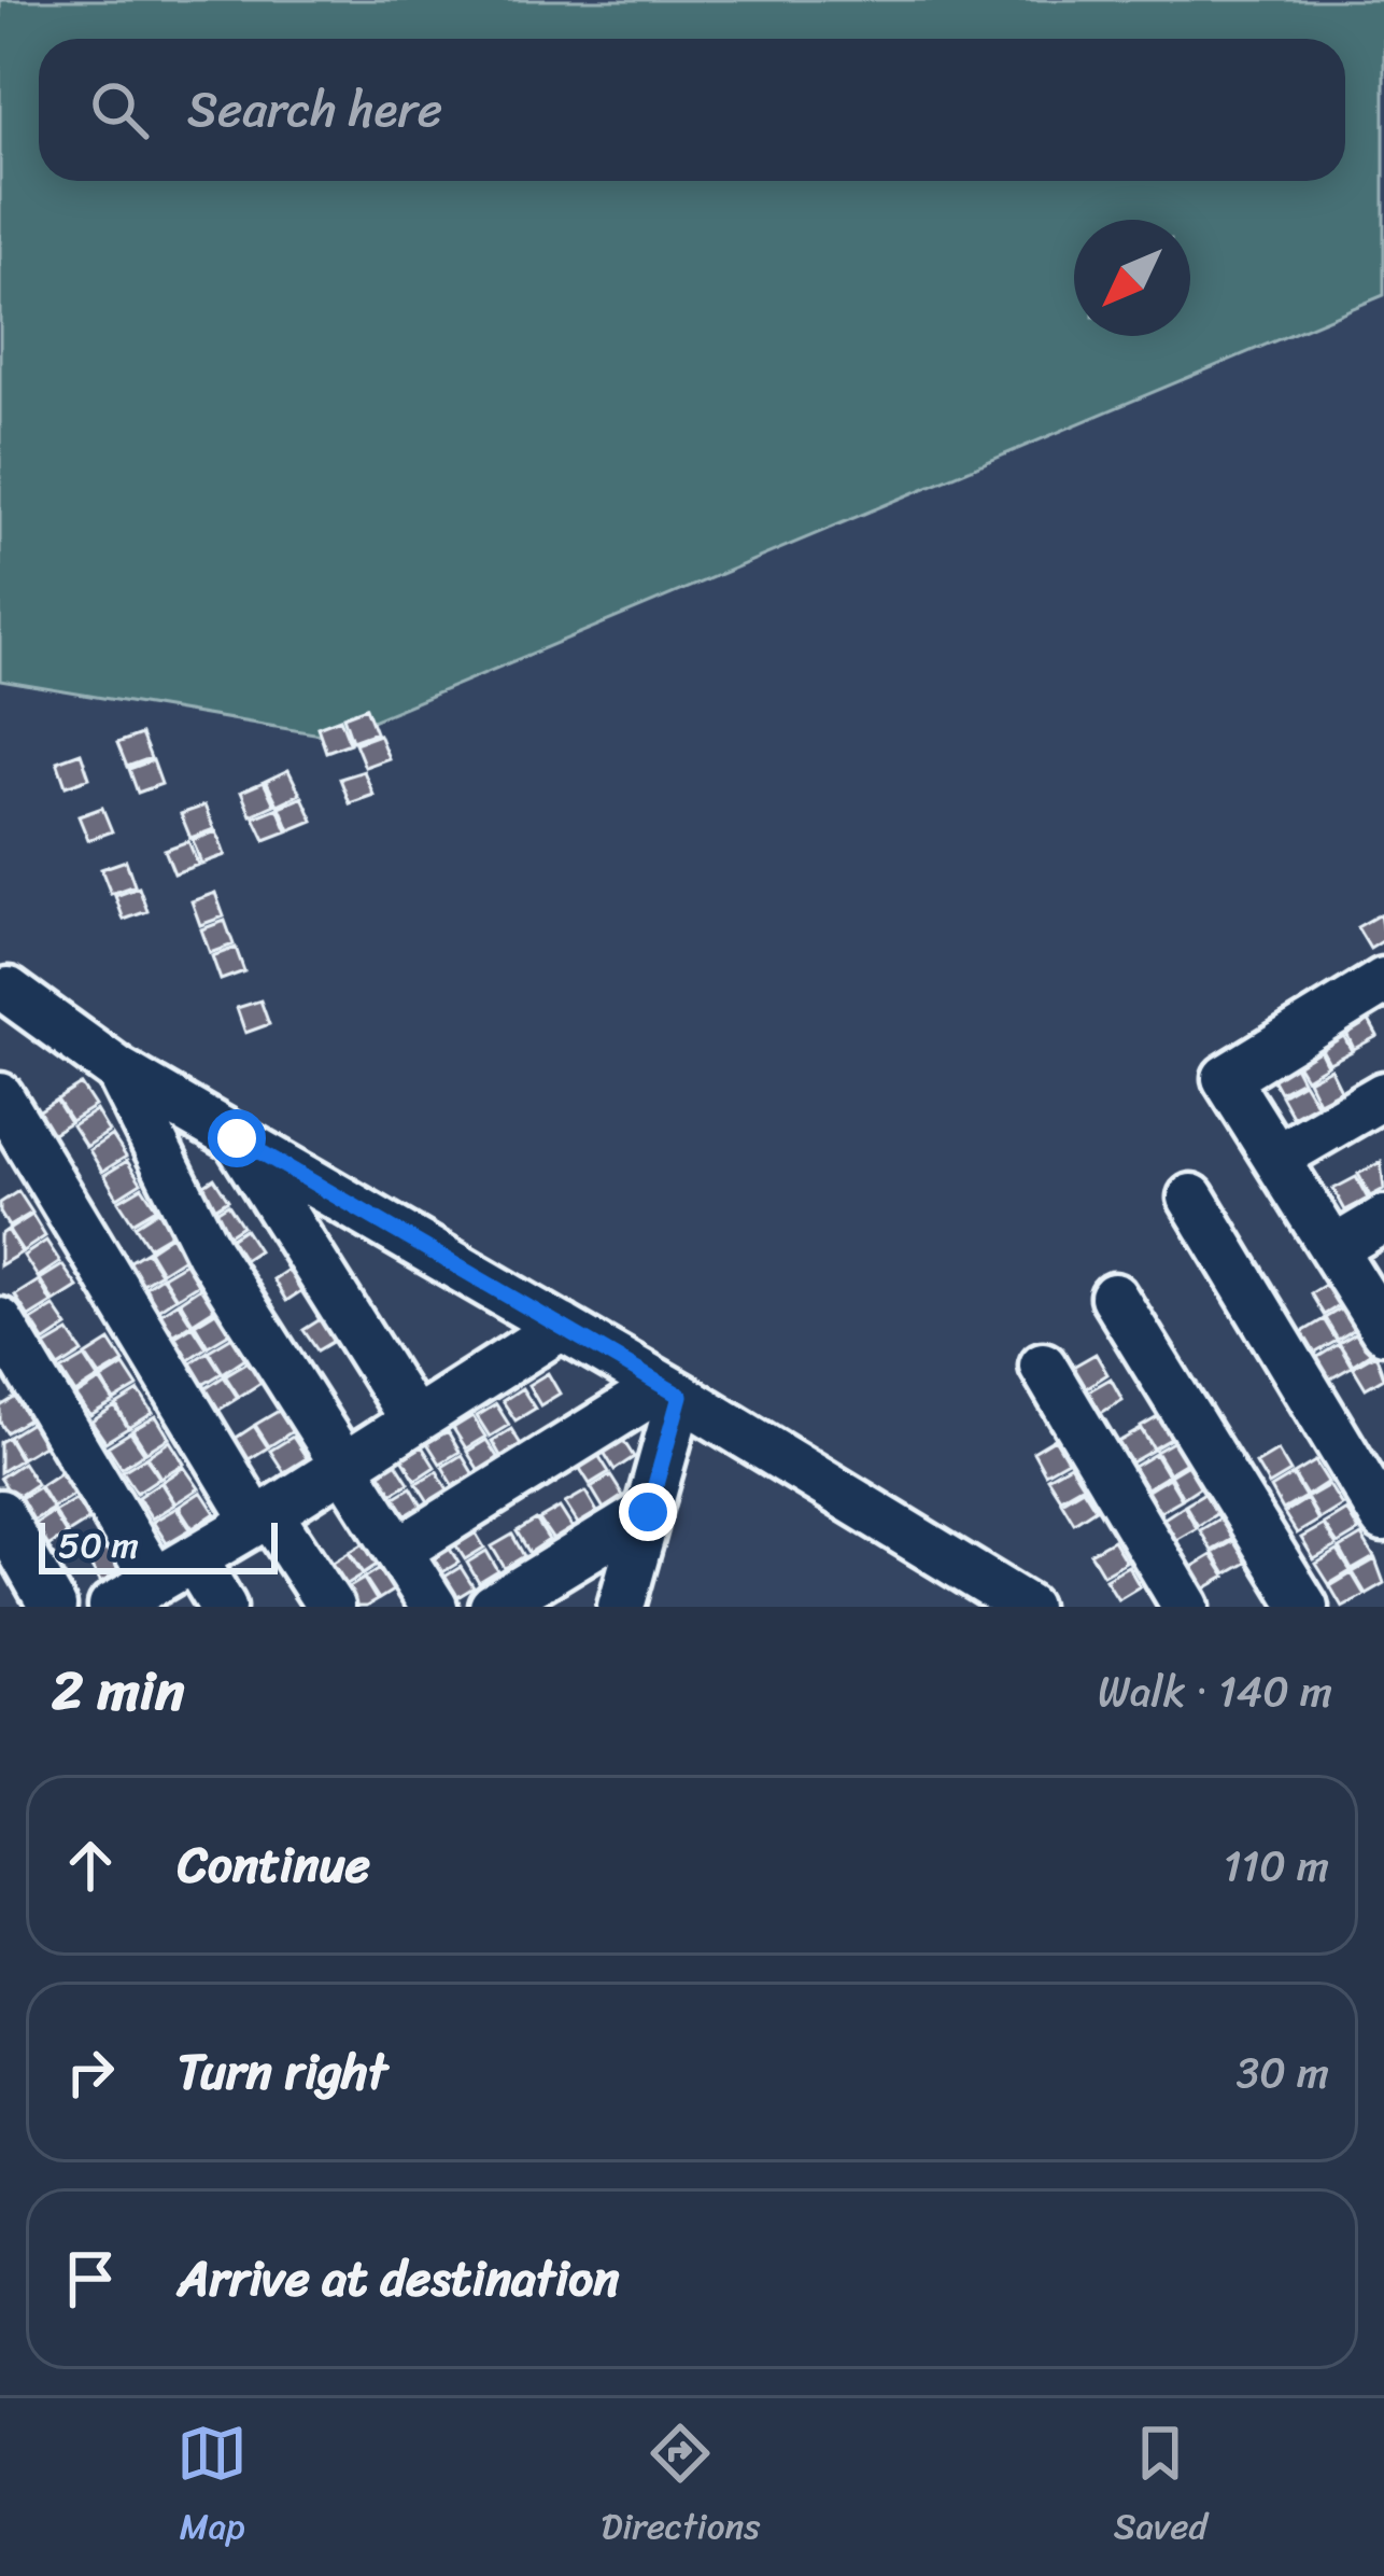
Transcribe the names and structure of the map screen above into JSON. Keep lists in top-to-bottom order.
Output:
{
  "scale_bar": "50 m",
  "north": "bottom left",
  "page": {
    "search": "Search here",
    "scale": "50 m",
    "heading": ["2 min", "Walk · 140 m"],
    "list": [
      ["Continue", "110 m"],
      ["Turn right", "30 m"],
      "Arrive at destination"
    ],
    "nav": ["Map", "Directions", "Saved"]
  }
}
